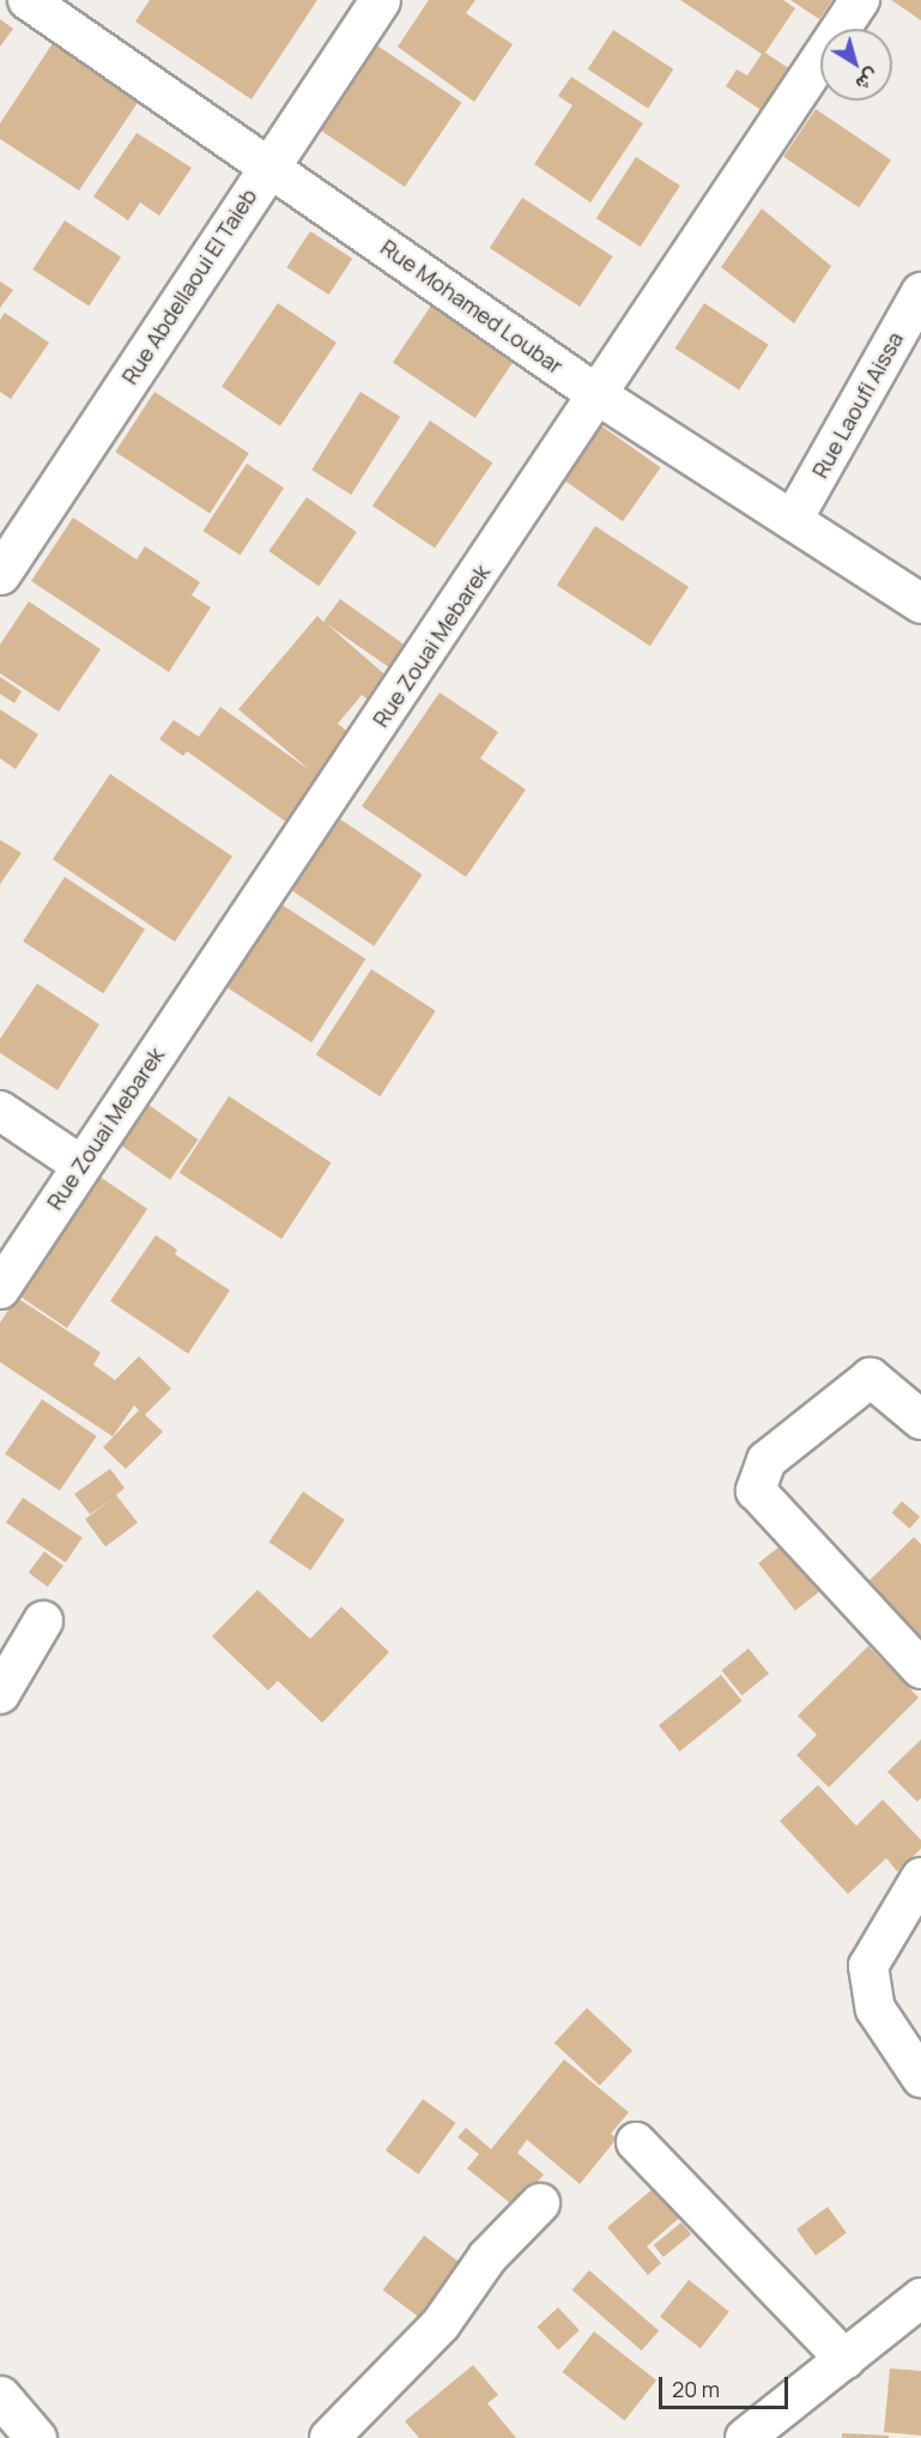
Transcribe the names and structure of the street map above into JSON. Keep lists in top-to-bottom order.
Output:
{
  "streets": {
    "street": [
      "Rue Abdellaoui El Taieb",
      "Rue Mohamed Loubar",
      "Rue Laoufi Aissa",
      "Rue Zouai Mebarek"
    ]
  },
  "crossings": [
    ["Rue Abdellaoui El Taieb", "Rue Mohamed Loubar"],
    ["Rue Mohamed Loubar", "Rue Laoufi Aissa"],
    ["Rue Mohamed Loubar", "Rue Zouai Mebarek"]
  ],
  "scale_bar": "20 m",
  "north": "bottom right"
}
